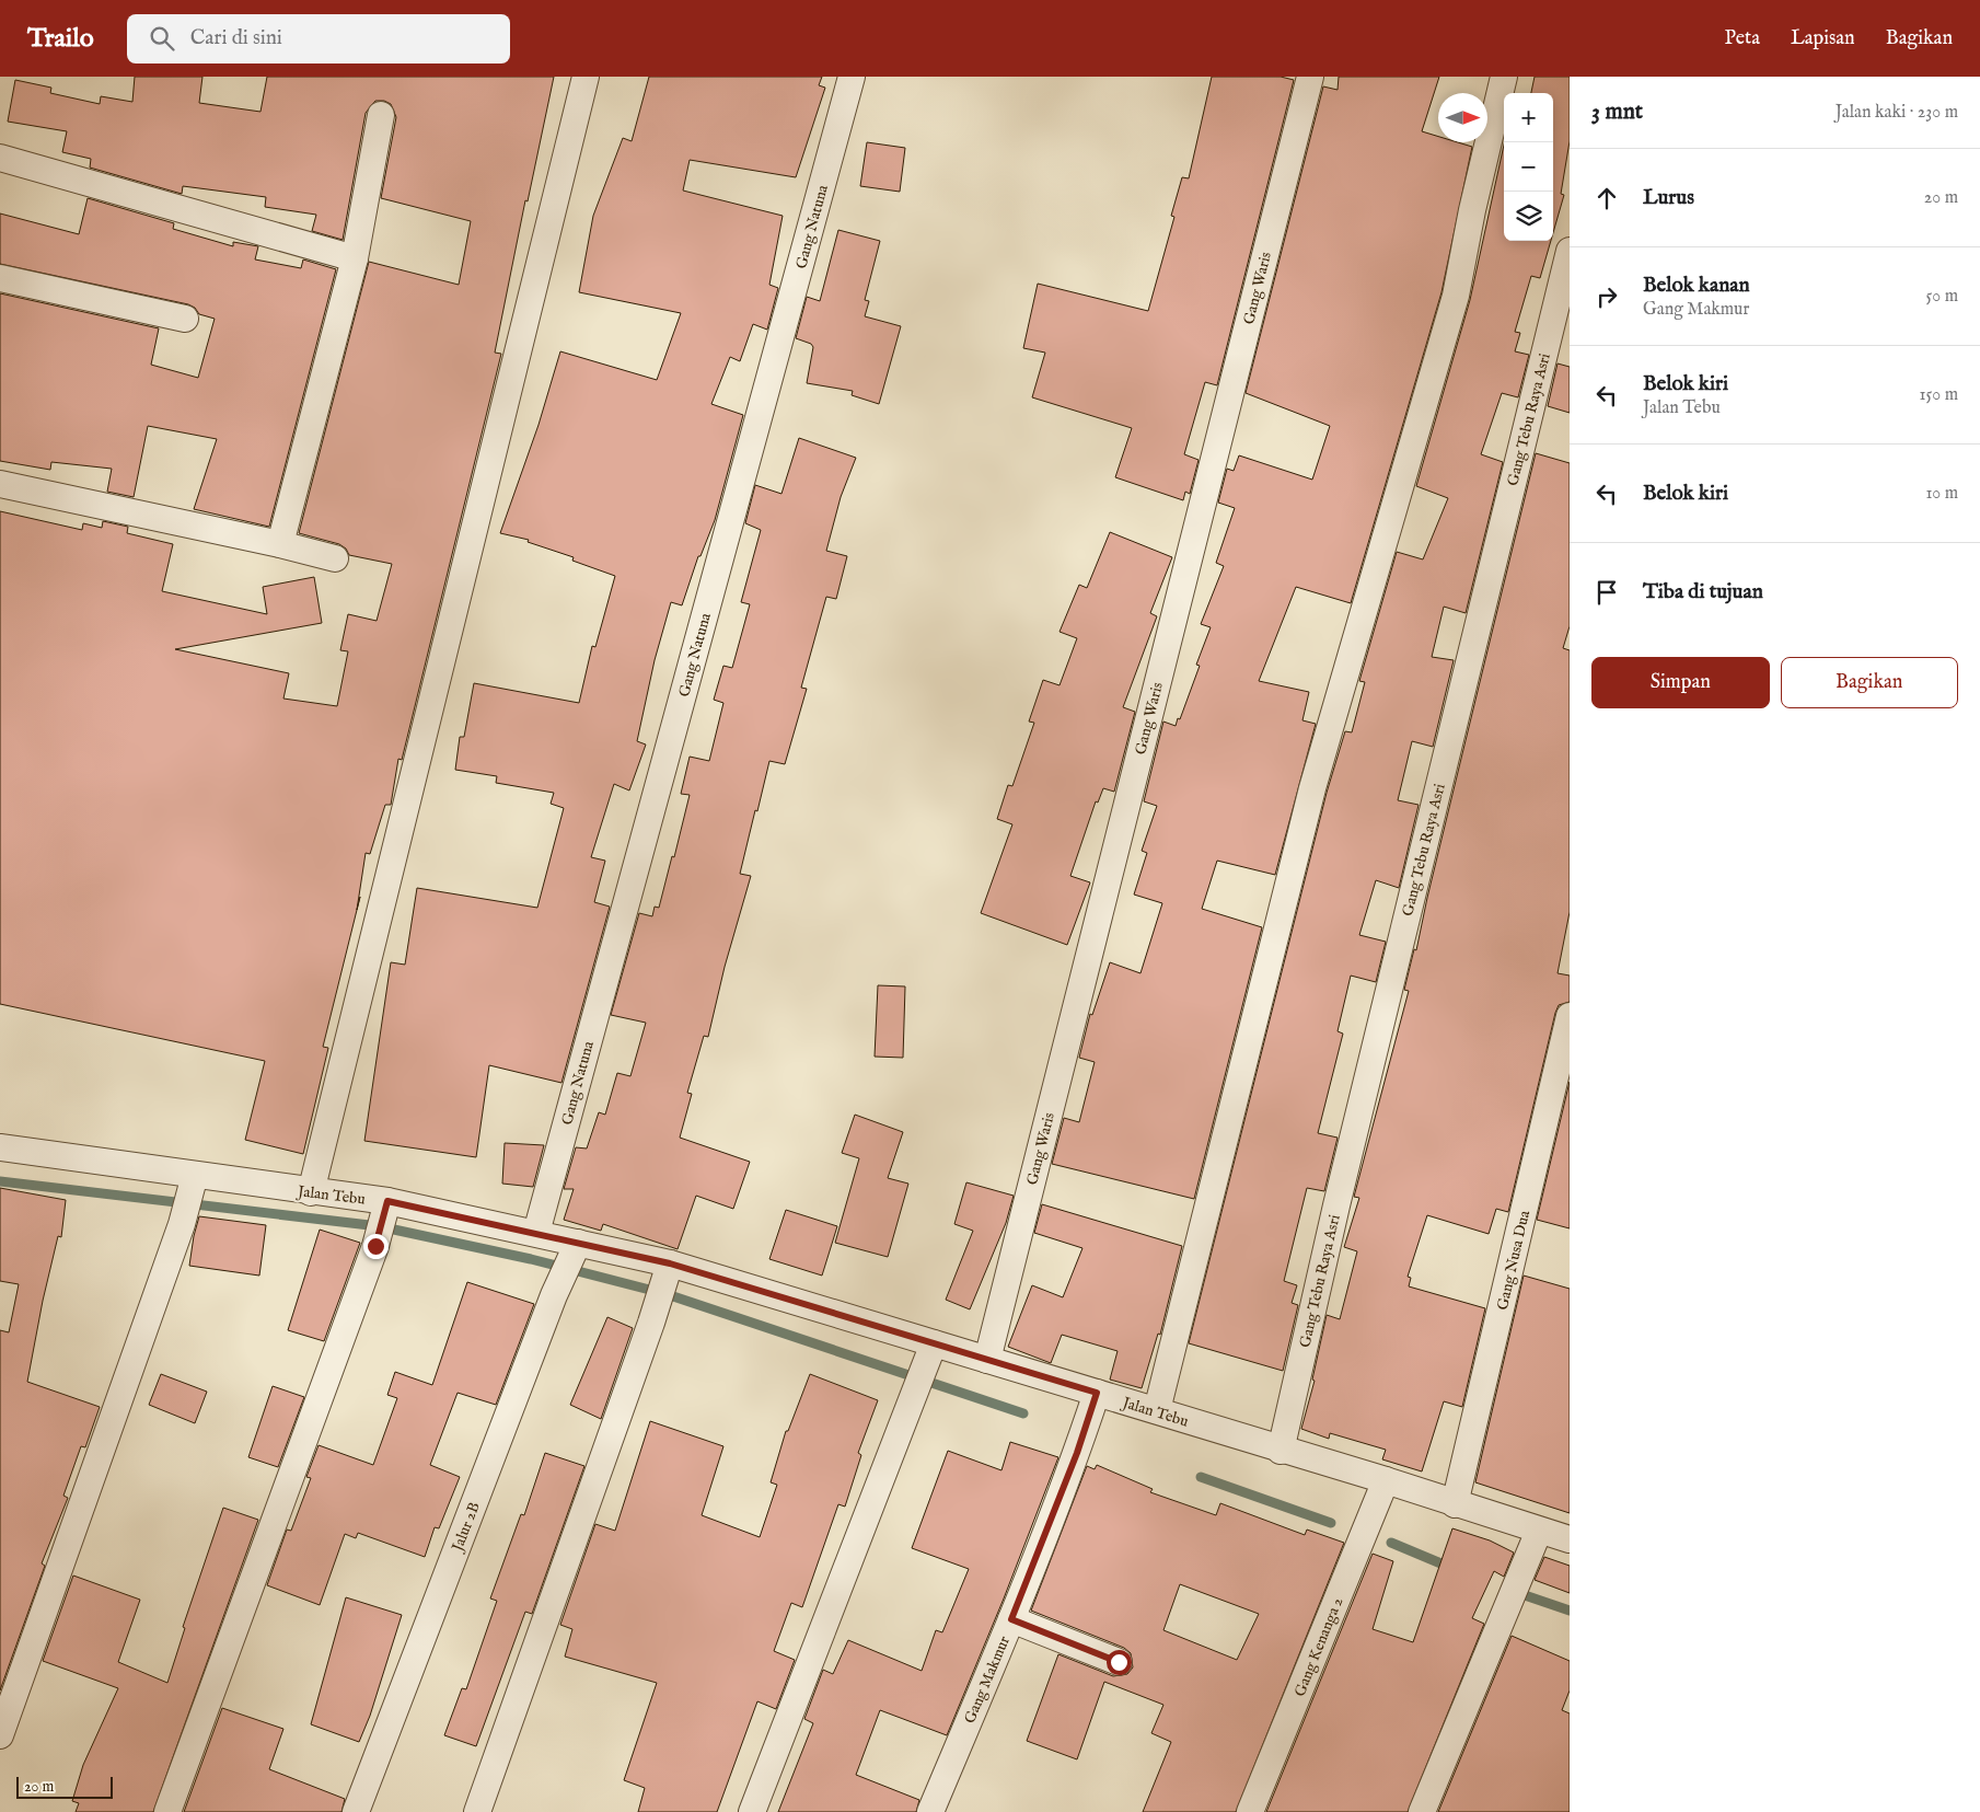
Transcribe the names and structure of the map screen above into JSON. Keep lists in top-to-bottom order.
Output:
{
  "streets": {
    "street": [
      "Gang Natuna",
      "Gang Waris",
      "Gang Tebu Raya Asri",
      "Jalan Tebu",
      "Gang Nusa Dua",
      "Jalur 2B",
      "Gang Kenanga 2",
      "Gang Makmur"
    ]
  },
  "crossings": [
    ["Gang Natuna", "Jalan Tebu"],
    ["Gang Waris", "Jalan Tebu"],
    ["Gang Tebu Raya Asri", "Jalan Tebu"],
    ["Jalan Tebu", "Gang Nusa Dua"],
    ["Jalan Tebu", "Jalur 2B"],
    ["Jalan Tebu", "Gang Kenanga 2"],
    ["Jalan Tebu", "Gang Makmur"]
  ],
  "scale_bar": "20 m",
  "north": "right",
  "page": {
    "header": "Trailo",
    "search": "Cari di sini",
    "nav": ["Peta", "Lapisan", "Bagikan"],
    "heading": ["3 mnt", "Jalan kaki · 230 m"],
    "map_buttons": ["+", "−"],
    "list": [
      ["Lurus", "20 m"],
      ["Belok kanan", "Gang Makmur", "50 m"],
      ["Belok kiri", "Jalan Tebu", "150 m"],
      ["Belok kiri", "10 m"],
      "Tiba di tujuan"
    ],
    "buttons": ["Simpan", "Bagikan"],
    "scale": "20 m"
  }
}
